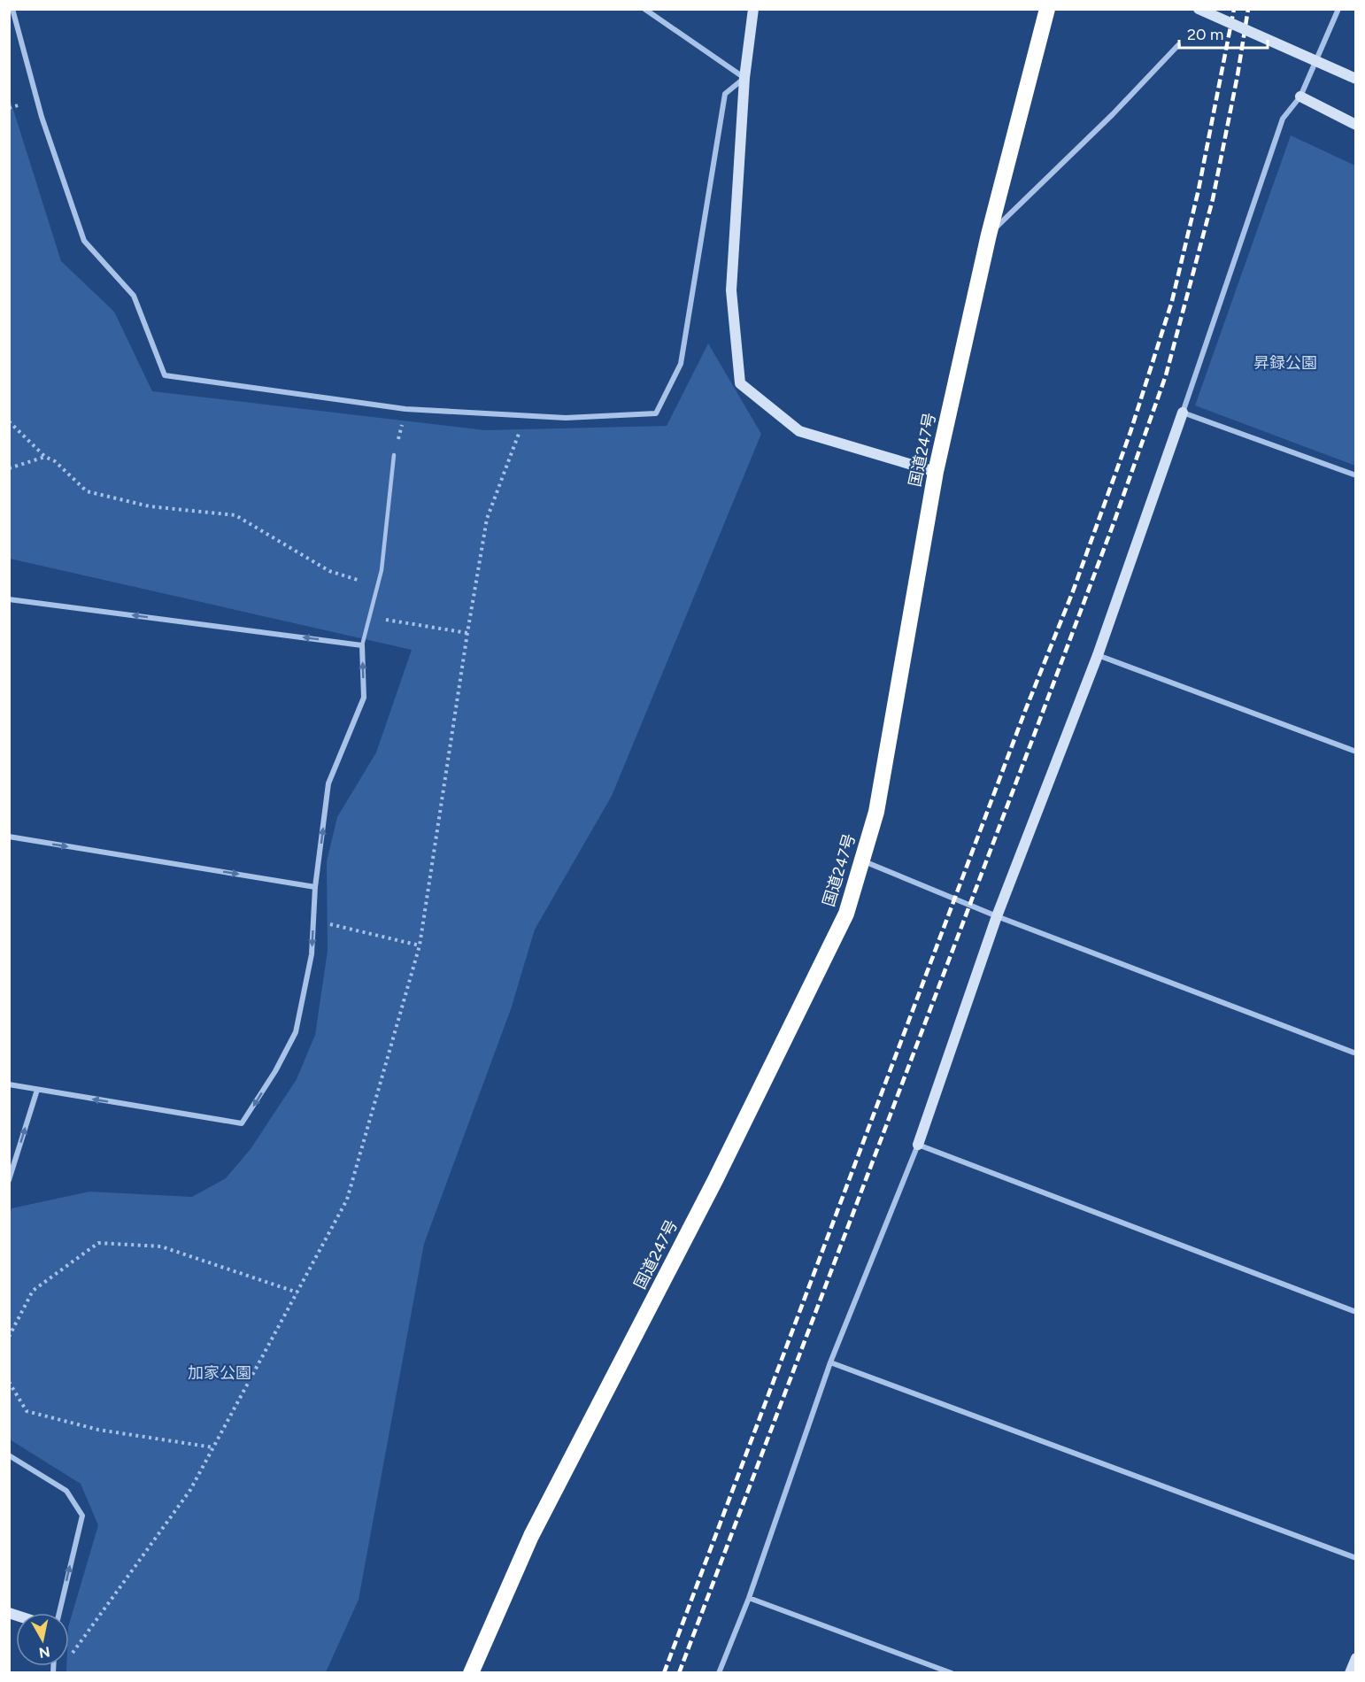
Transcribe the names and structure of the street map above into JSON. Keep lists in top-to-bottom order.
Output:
{
  "streets": {
    "highway": ["国道247号"]
  },
  "parks": ["昇録公園", "加家公園"],
  "scale_bar": "20 m",
  "north": "bottom"
}
